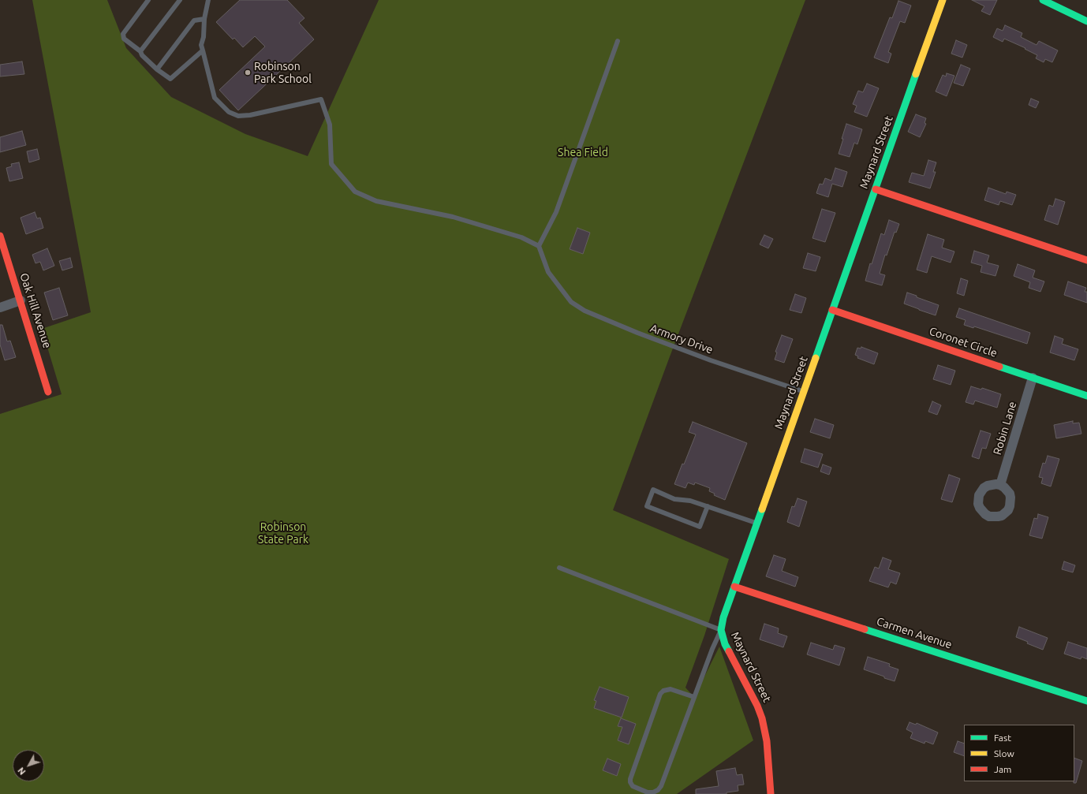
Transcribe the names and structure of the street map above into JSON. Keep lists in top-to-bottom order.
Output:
{
  "streets": {
    "street": [
      "Maynard Street",
      "Oak Hill Avenue",
      "Coronet Circle",
      "Robin Lane",
      "Carmen Avenue"
    ],
    "lane": ["Armory Drive"]
  },
  "crossings": [
    ["Maynard Street", "Armory Drive"],
    ["Maynard Street", "Coronet Circle"],
    ["Maynard Street", "Carmen Avenue"],
    ["Coronet Circle", "Robin Lane"]
  ],
  "parks": ["Shea Field", "Robinson State Park"],
  "places": ["Robinson Park School"],
  "legend": ["Fast", "Slow", "Jam"],
  "north": "bottom left"
}
